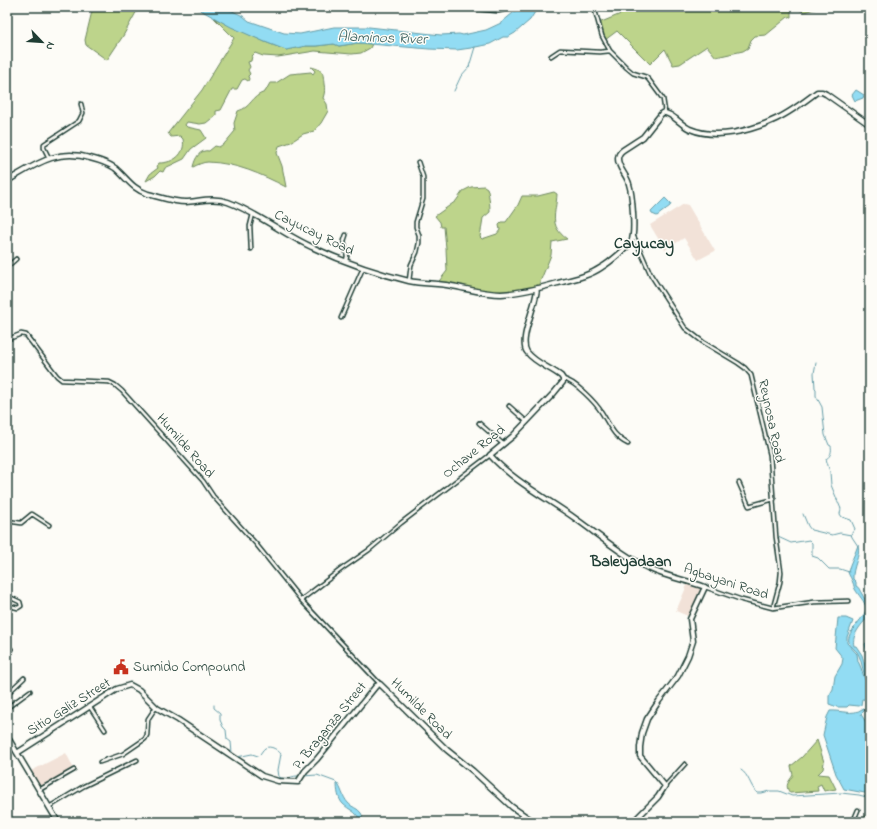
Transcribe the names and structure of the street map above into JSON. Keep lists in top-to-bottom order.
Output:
{
  "streets": {
    "street": [
      "Cayucay Road",
      "Reynosa Road",
      "Humilde Road",
      "Ochave Road",
      "Agbayani Road",
      "Sitio Galiz Street",
      "P. Braganza Street"
    ]
  },
  "crossings": [
    ["Reynosa Road", "Agbayani Road"],
    ["Humilde Road", "Ochave Road"],
    ["Humilde Road", "P. Braganza Street"],
    ["Ochave Road", "Agbayani Road"],
    ["Sitio Galiz Street", "P. Braganza Street"]
  ],
  "districts": ["Cayucay", "Baleyadaan"],
  "water": ["Alaminos River"],
  "places": {
    "public building": ["Sumido Compound"]
  },
  "north": "bottom right"
}
